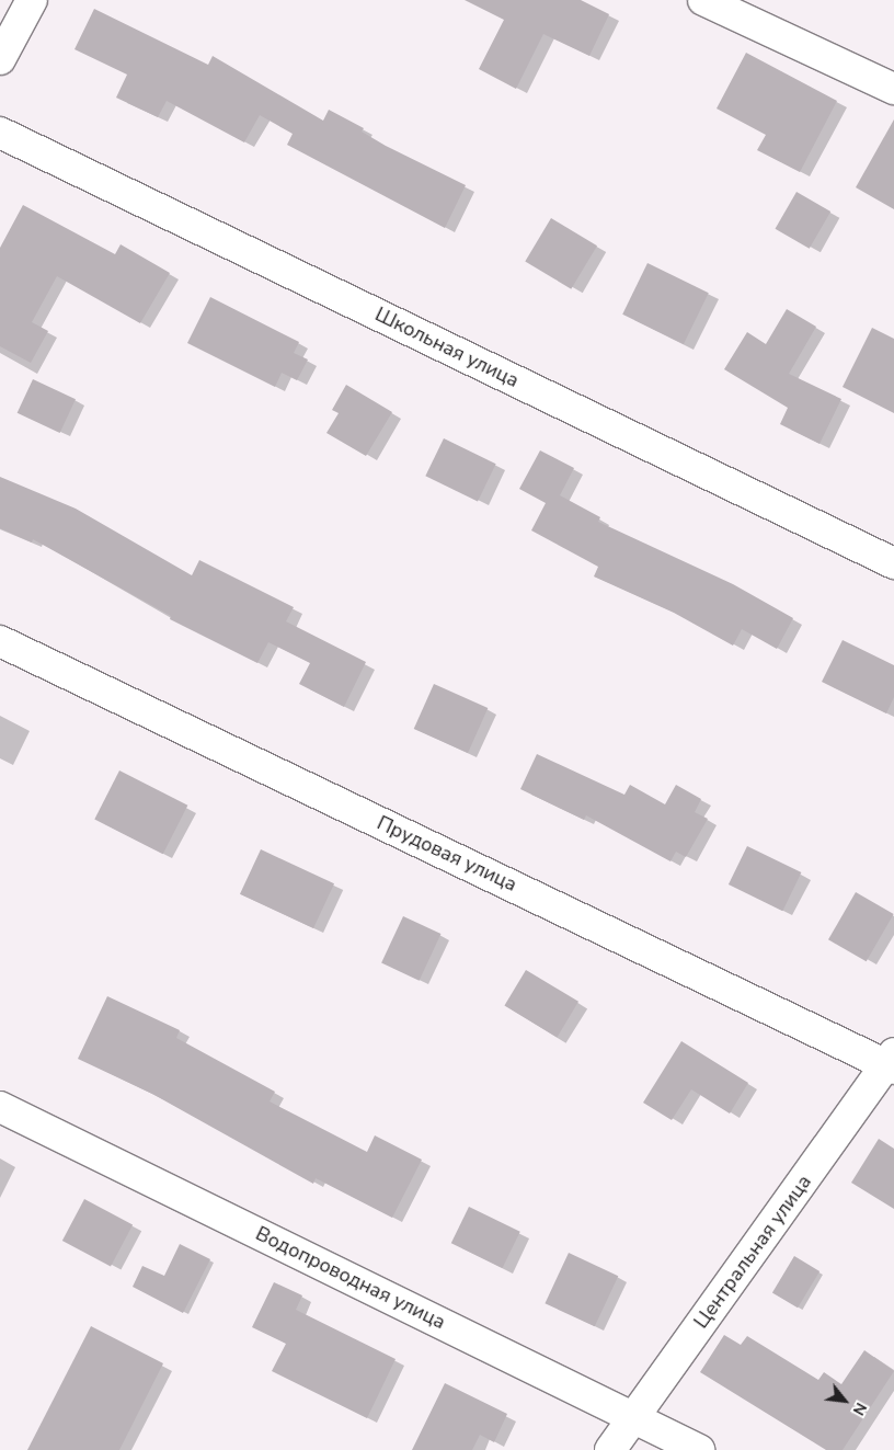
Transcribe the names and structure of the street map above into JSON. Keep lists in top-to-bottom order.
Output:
{
  "streets": {
    "street": [
      "Школьная улица",
      "Прудовая улица",
      "Центральная улица",
      "Водопроводная улица"
    ]
  },
  "crossings": [
    ["Прудовая улица", "Центральная улица"],
    ["Центральная улица", "Водопроводная улица"]
  ],
  "north": "bottom right"
}
